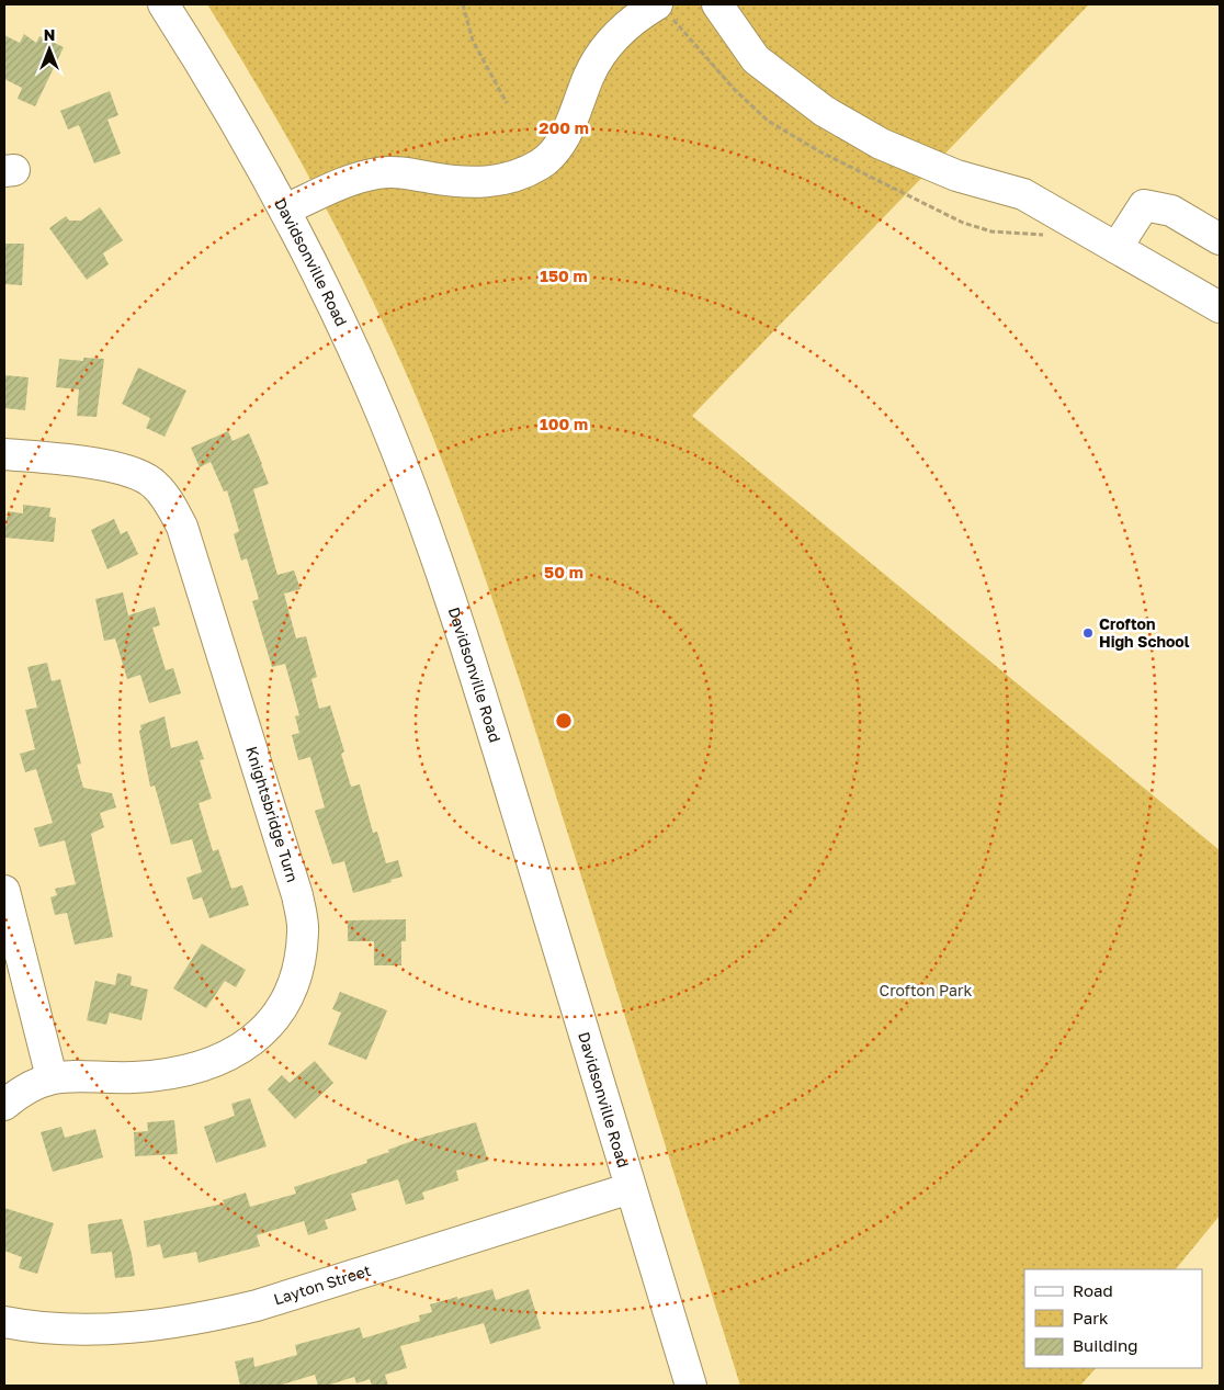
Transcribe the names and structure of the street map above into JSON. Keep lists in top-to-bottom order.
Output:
{
  "streets": {
    "street": ["Davidsonville Road", "Knightsbridge Turn", "Layton Street"]
  },
  "crossings": [
    ["Davidsonville Road", "Layton Street"]
  ],
  "parks": ["Crofton Park"],
  "places": ["Crofton High School"],
  "legend": ["Road", "Park", "Building"],
  "north": "top",
  "rings": [
    "200 m",
    "150 m",
    "100 m",
    "50 m"
  ]
}
